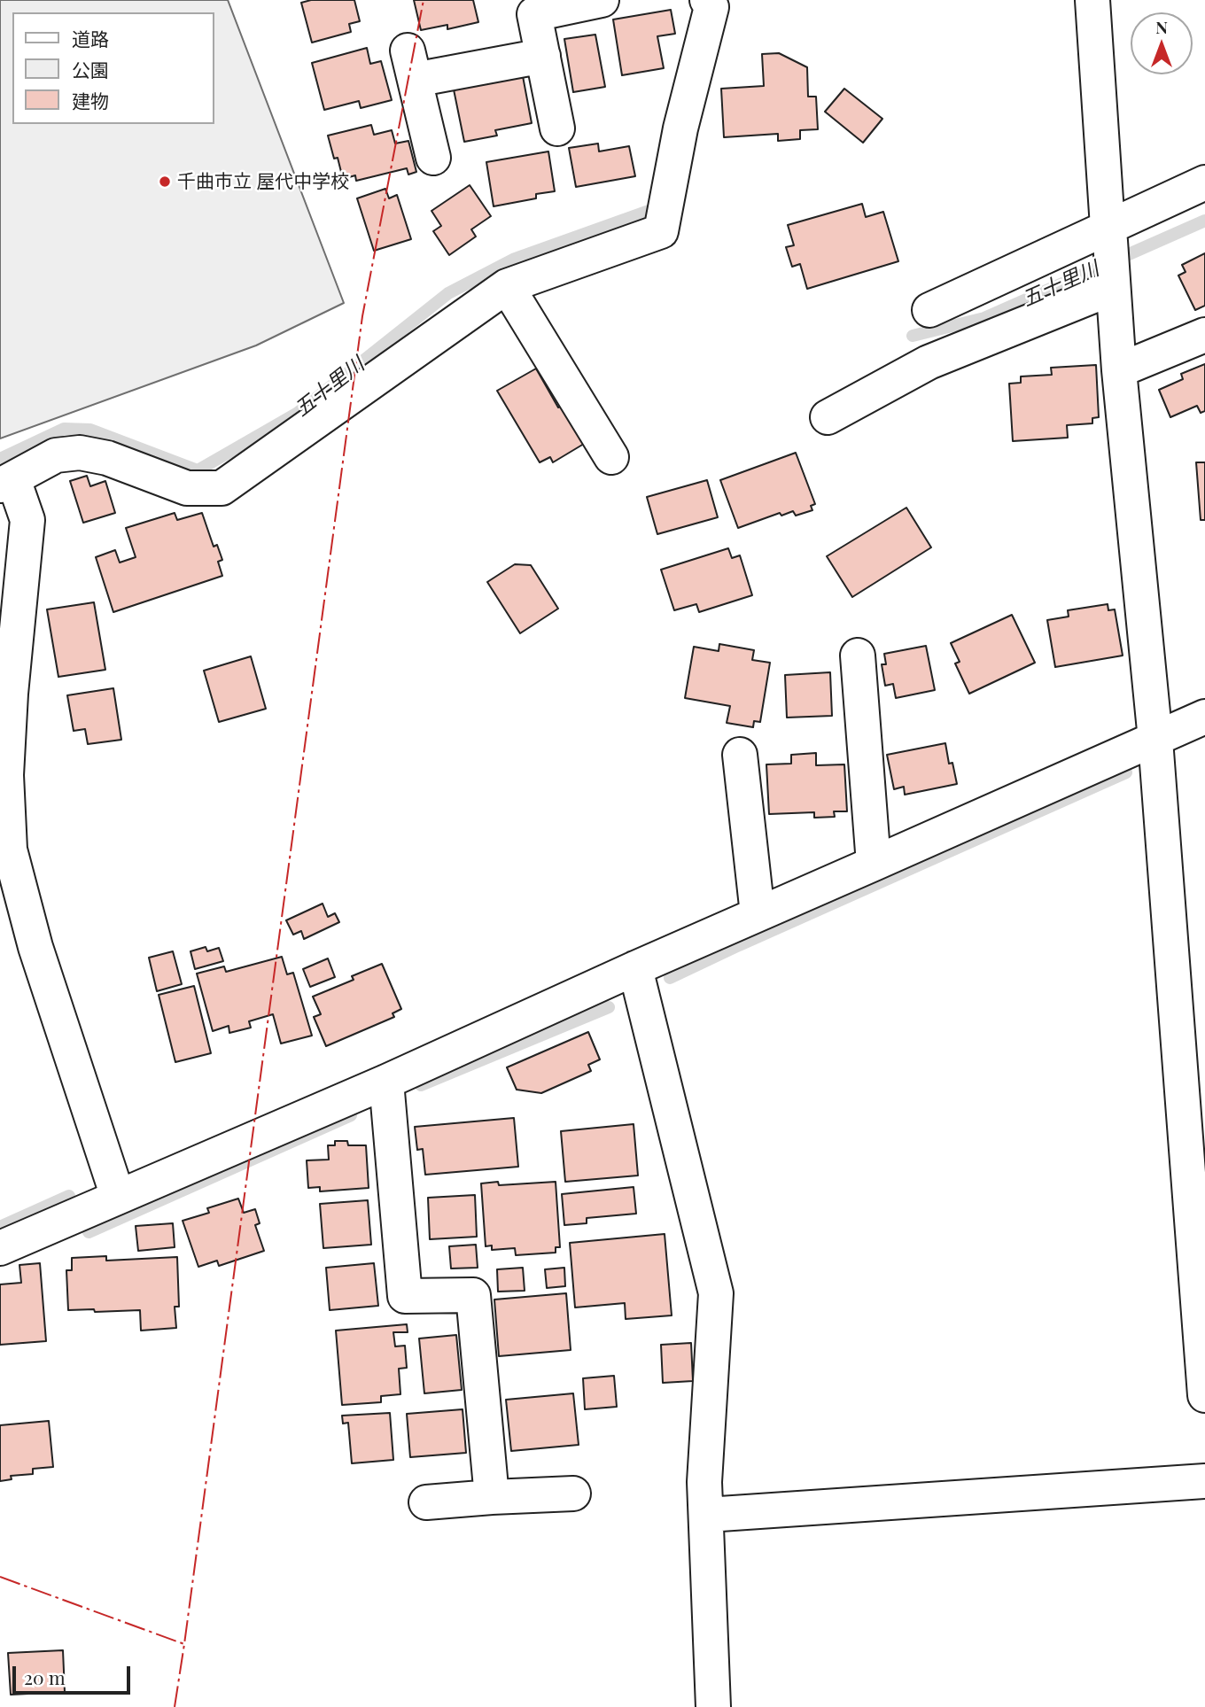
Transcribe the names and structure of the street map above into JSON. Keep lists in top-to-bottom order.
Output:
{
  "water": ["五十里川"],
  "places": ["千曲市立 屋代中学校"],
  "legend": ["道路", "公園", "建物"],
  "scale_bar": "20 m",
  "north": "top"
}
